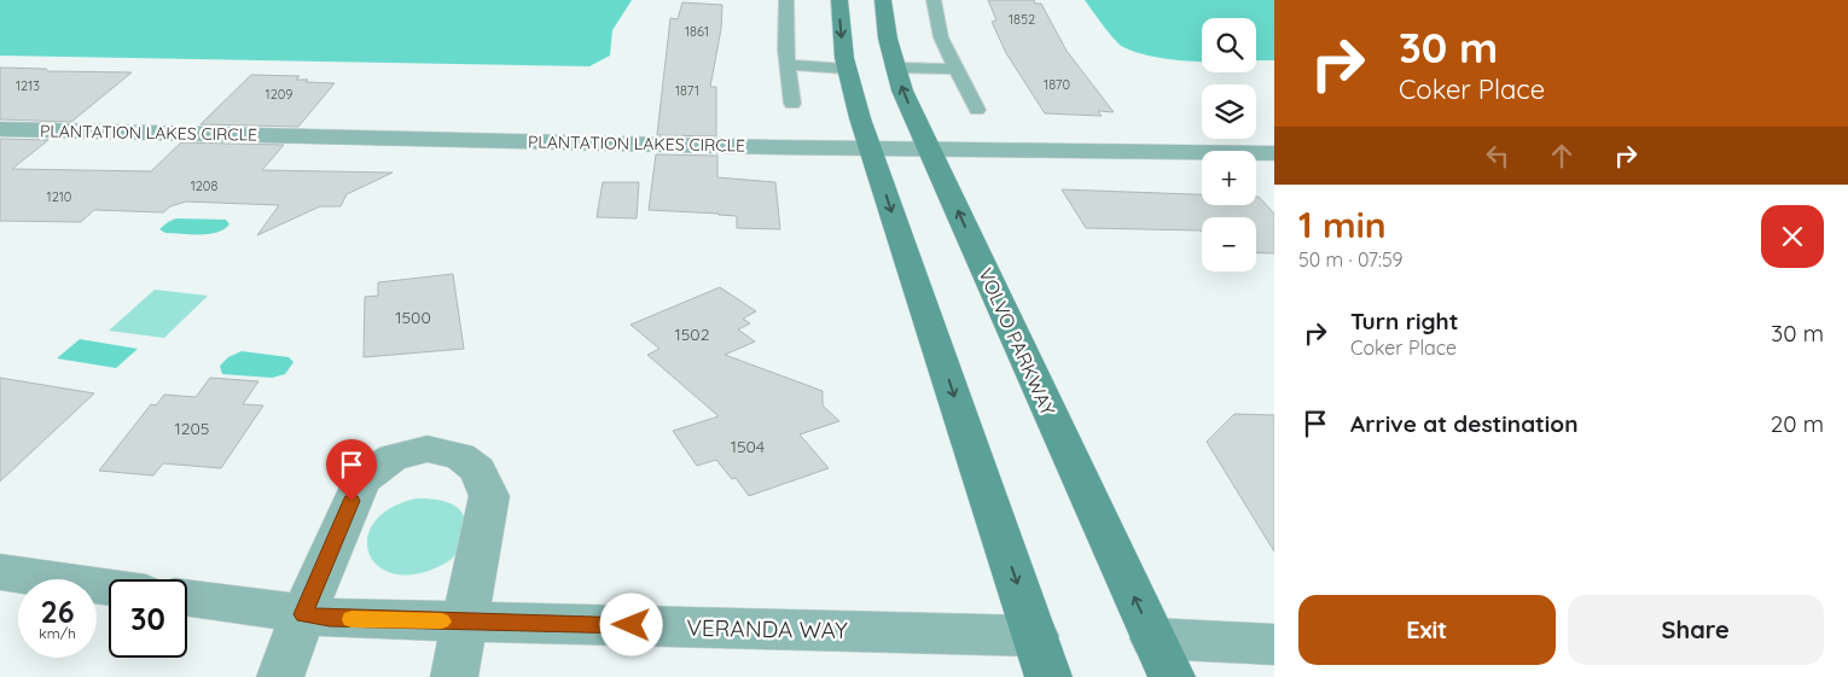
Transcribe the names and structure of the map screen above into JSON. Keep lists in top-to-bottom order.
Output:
{
  "streets": {
    "main road": ["VOLVO PARKWAY"],
    "street": ["PLANTATION LAKES CIRCLE", "VERANDA WAY"]
  },
  "crossings": [
    ["PLANTATION LAKES CIRCLE", "VOLVO PARKWAY"]
  ],
  "house_numbers": [
    "1852",
    "1861",
    "1870",
    "1213",
    "1871",
    "1209",
    "1208",
    "1210",
    "1500",
    "1502",
    "1205",
    "1504"
  ],
  "page": {
    "turn": ["30 m", "Coker Place"],
    "map_buttons": ["+", "−"],
    "heading": ["1 min", "50 m · 07:59"],
    "list": [
      {
        "name": "Turn right",
        "note": "Coker Place",
        "value": "30 m"
      },
      {
        "name": "Arrive at destination",
        "value": "20 m"
      }
    ],
    "speed": "26 km/h",
    "limit": "30",
    "buttons": ["Exit", "Share"]
  }
}
